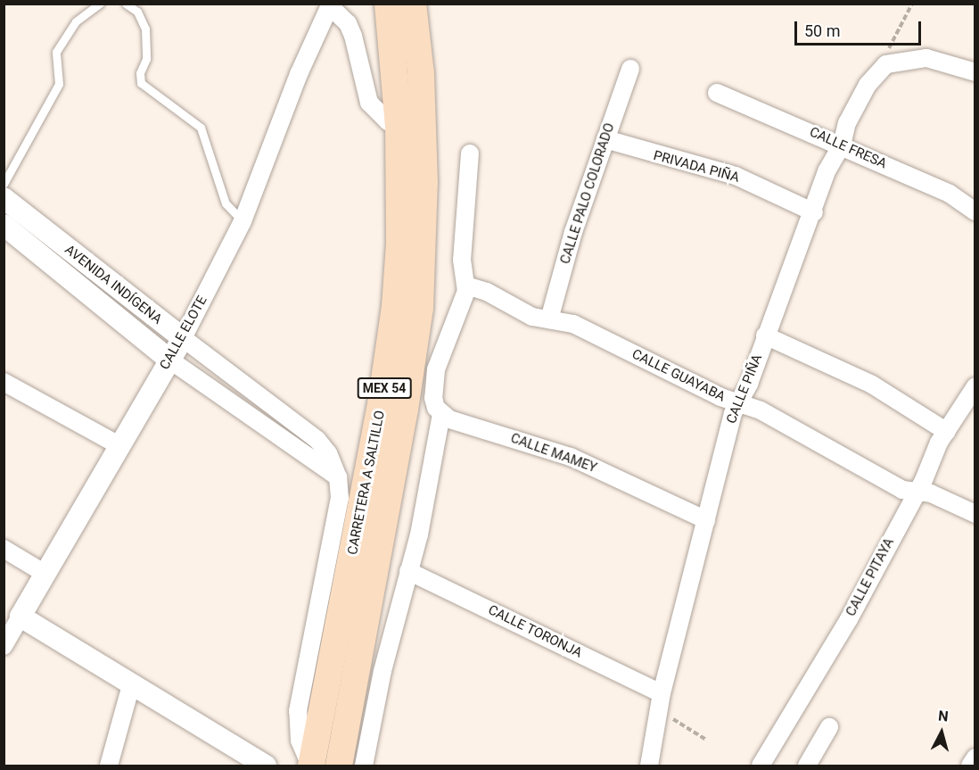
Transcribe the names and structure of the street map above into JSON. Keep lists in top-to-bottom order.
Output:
{
  "streets": {
    "main road": ["MEX 54", "CARRETERA A SALTILLO"],
    "street": [
      "CALLE FRESA",
      "PRIVADA PIÑA",
      "CALLE PALO COLORADO",
      "AVENIDA INDÍGENA",
      "CALLE ELOTE",
      "CALLE GUAYABA",
      "CALLE PIÑA",
      "CALLE MAMEY",
      "CALLE PITAYA",
      "CALLE TORONJA"
    ]
  },
  "crossings": [
    ["CALLE FRESA", "CALLE PIÑA"],
    ["PRIVADA PIÑA", "CALLE PALO COLORADO"],
    ["PRIVADA PIÑA", "CALLE PIÑA"],
    ["CALLE PALO COLORADO", "CALLE GUAYABA"],
    ["AVENIDA INDÍGENA", "CALLE ELOTE"],
    ["AVENIDA INDÍGENA", "CARRETERA A SALTILLO"],
    ["CALLE GUAYABA", "CALLE PIÑA"],
    ["CALLE GUAYABA", "CALLE PITAYA"],
    ["CALLE PIÑA", "CALLE MAMEY"],
    ["CALLE PIÑA", "CALLE TORONJA"]
  ],
  "scale_bar": "50 m",
  "north": "top"
}
